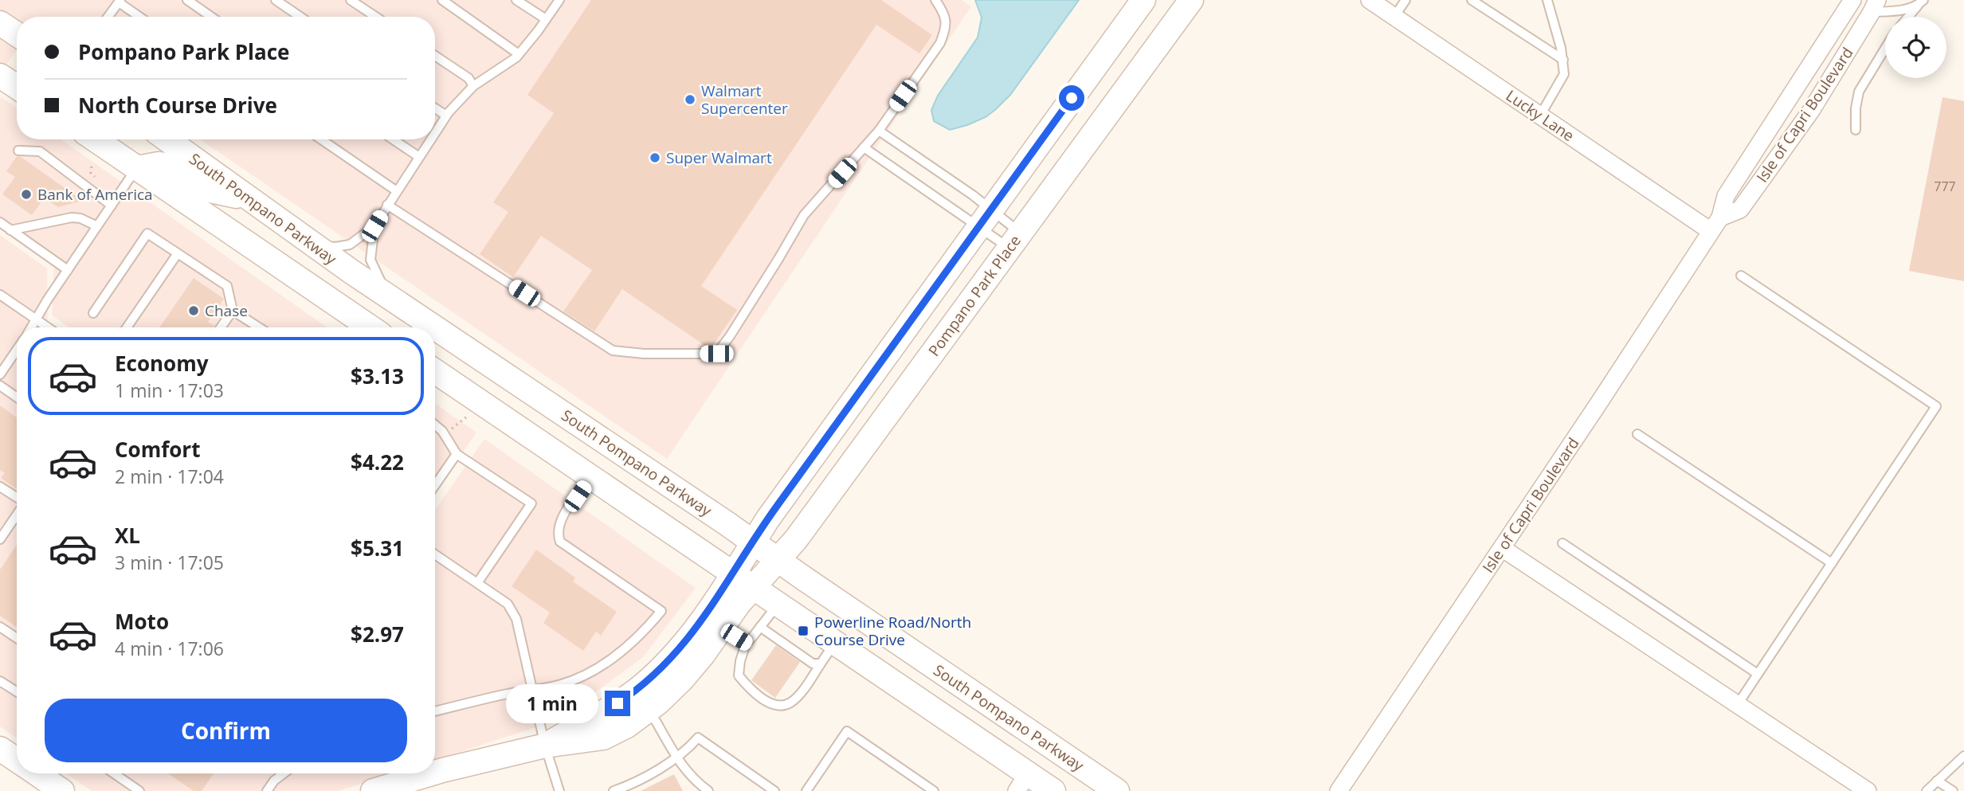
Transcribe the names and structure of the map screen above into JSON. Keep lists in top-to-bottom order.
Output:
{
  "streets": {
    "main road": ["South Pompano Parkway", "Pompano Park Place"],
    "street": ["Isle of Capri Boulevard", "Lucky Lane"]
  },
  "crossings": [
    ["Isle of Capri Boulevard", "Lucky Lane"],
    ["South Pompano Parkway", "Pompano Park Place"]
  ],
  "places": {
    "other": [
      "Walmart Supercenter",
      "Super Walmart",
      "Bank of America",
      "Chase"
    ],
    "transit": ["Powerline Road/North Course Drive"]
  },
  "house_numbers": ["777"],
  "page": {
    "banner": ["Pompano Park Place", "North Course Drive"],
    "list": [
      {
        "name": "Economy",
        "note": "1 min · 17:03",
        "value": "$3.13"
      },
      {
        "name": "Comfort",
        "note": "2 min · 17:04",
        "value": "$4.22"
      },
      {
        "name": "XL",
        "note": "3 min · 17:05",
        "value": "$5.31"
      },
      {
        "name": "Moto",
        "note": "4 min · 17:06",
        "value": "$2.97"
      }
    ],
    "bubble": "1 min",
    "buttons": "Confirm"
  }
}
